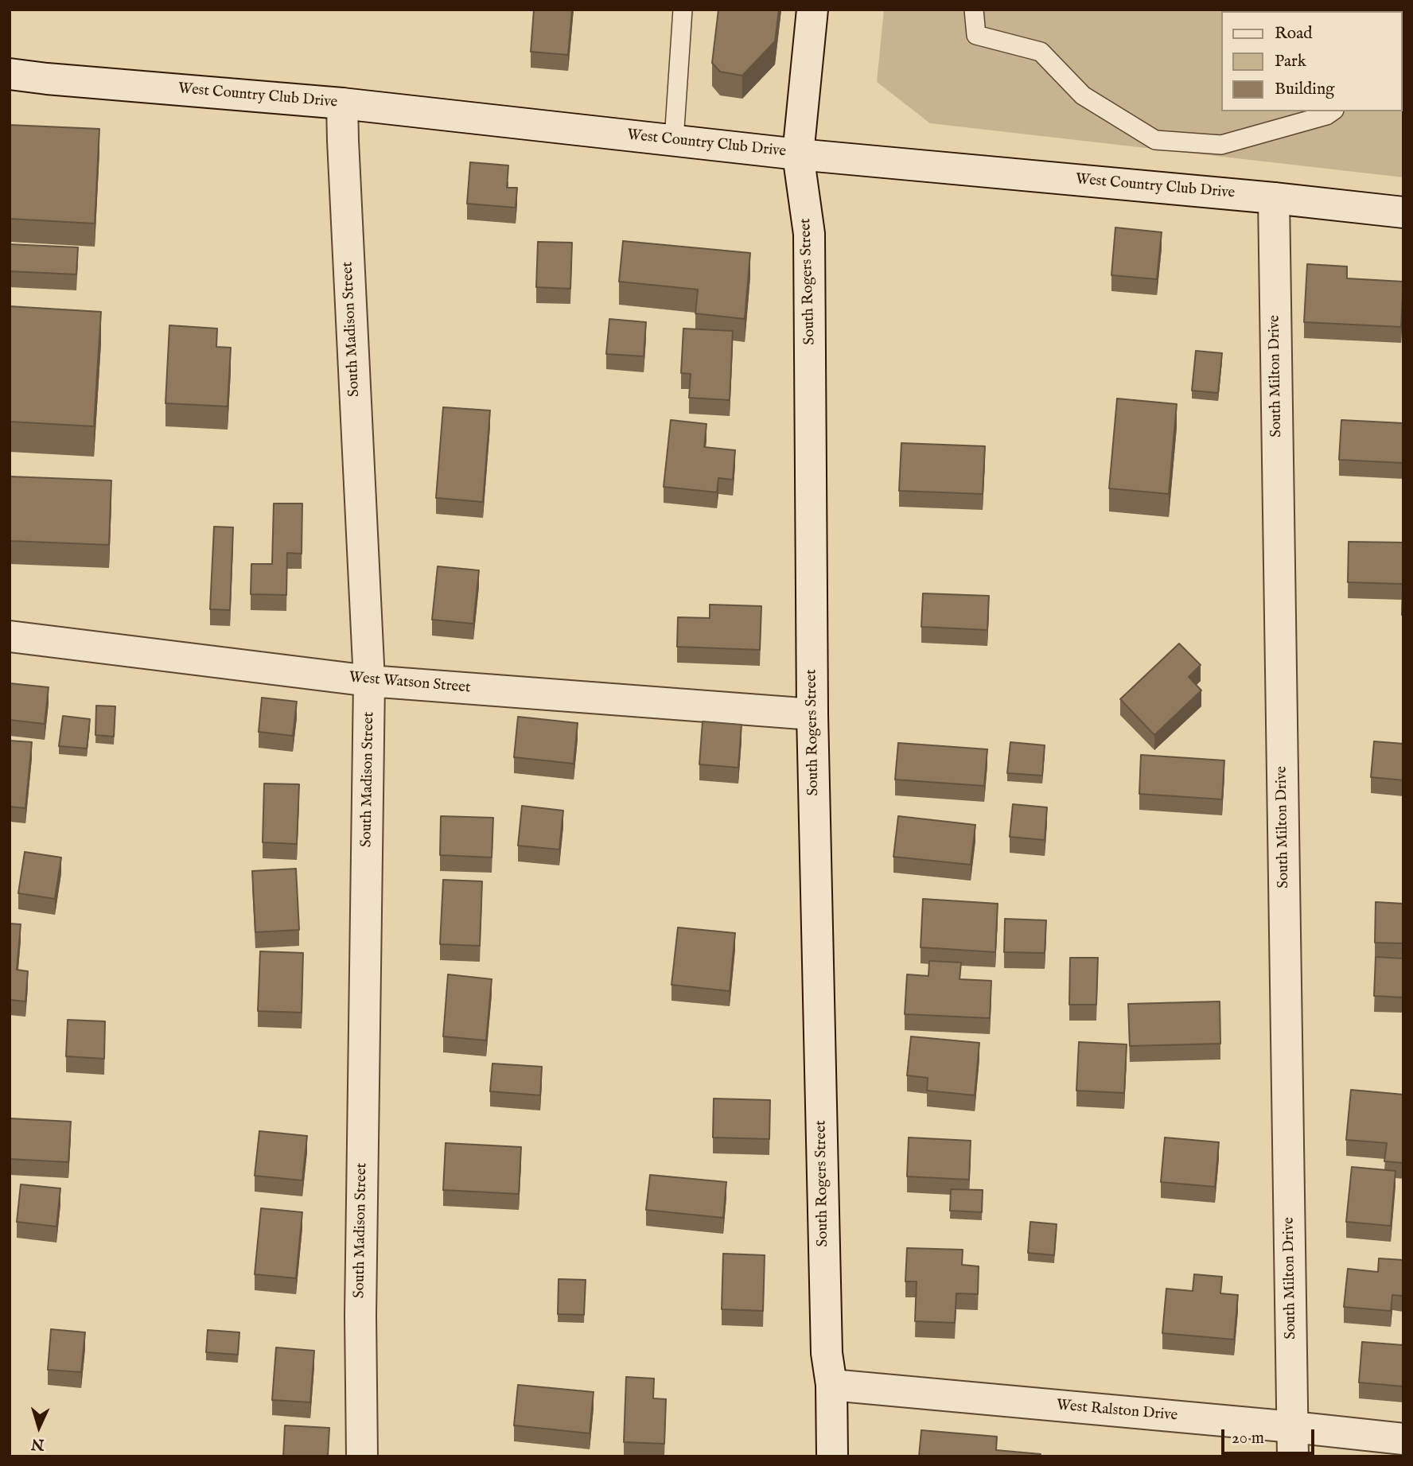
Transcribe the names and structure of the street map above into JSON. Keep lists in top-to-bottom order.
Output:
{
  "streets": {
    "street": [
      "West Country Club Drive",
      "South Rogers Street",
      "South Madison Street",
      "South Milton Drive",
      "West Watson Street",
      "West Ralston Drive"
    ]
  },
  "crossings": [
    ["West Country Club Drive", "South Rogers Street"],
    ["West Country Club Drive", "South Madison Street"],
    ["West Country Club Drive", "South Milton Drive"],
    ["South Rogers Street", "West Watson Street"],
    ["South Rogers Street", "West Ralston Drive"],
    ["South Madison Street", "West Watson Street"],
    ["South Milton Drive", "West Ralston Drive"]
  ],
  "legend": ["Road", "Park", "Building"],
  "scale_bar": "20 m",
  "north": "bottom"
}
